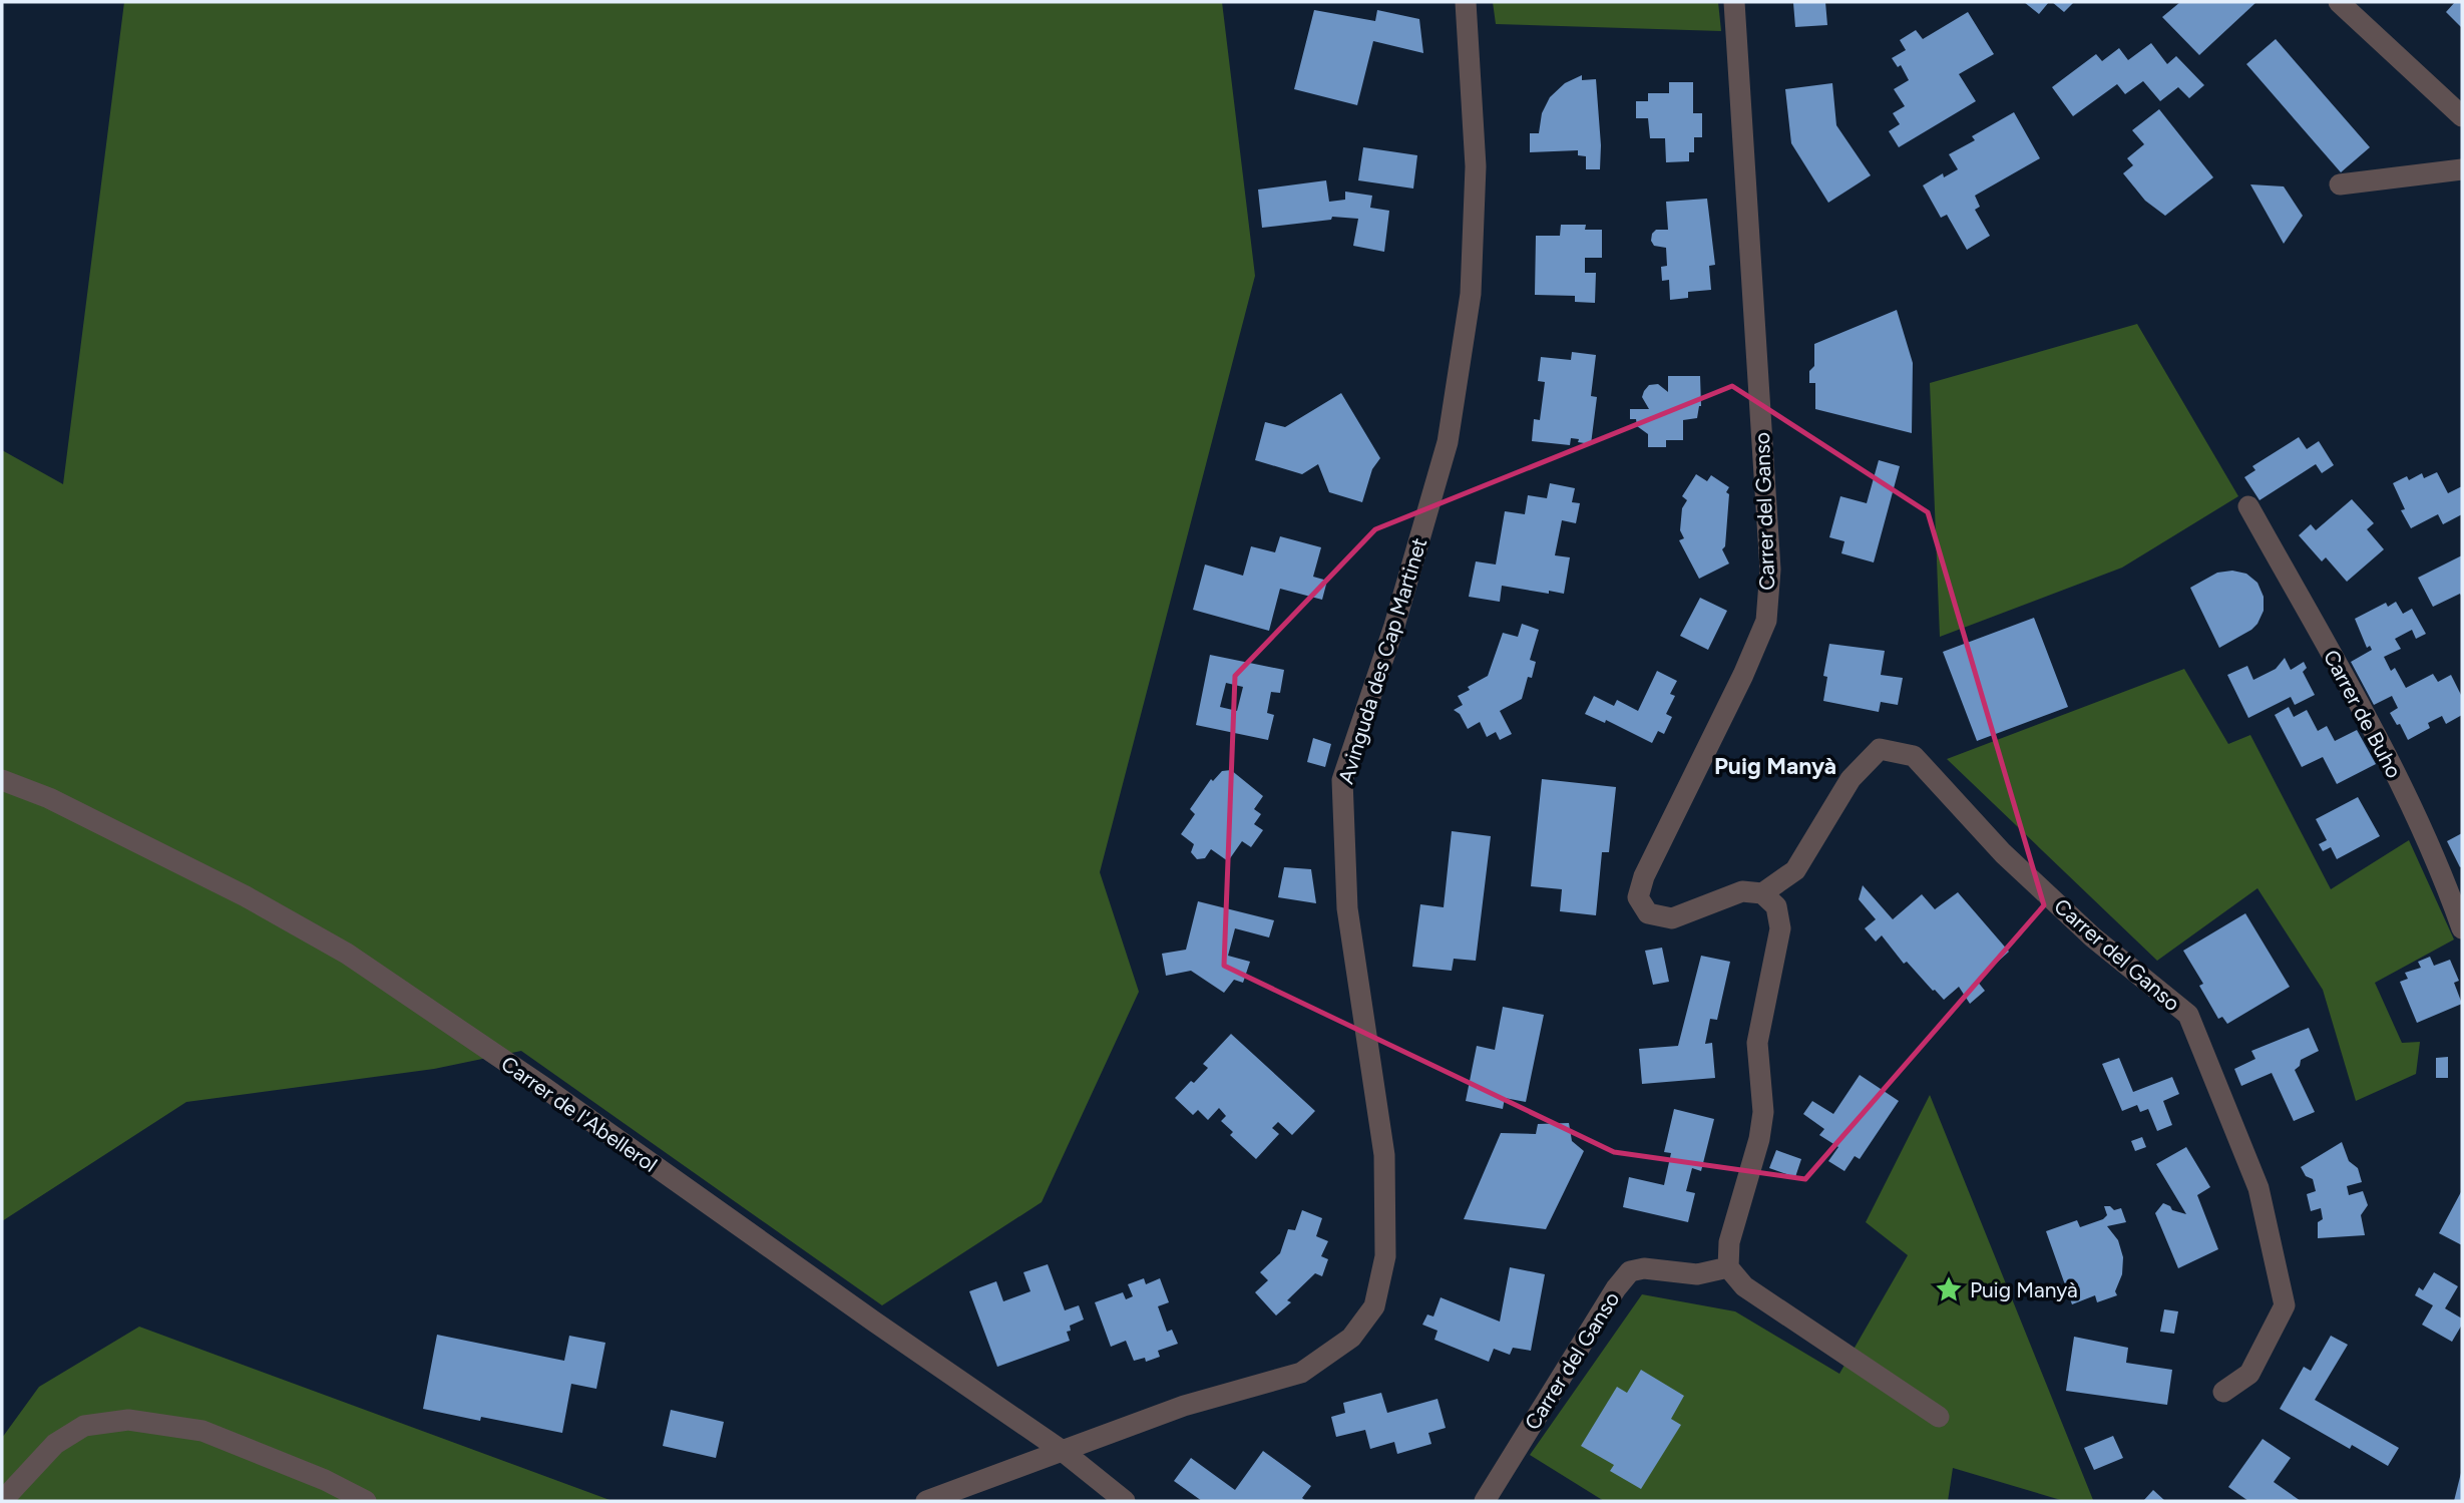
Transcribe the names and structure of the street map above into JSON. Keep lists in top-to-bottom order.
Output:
{
  "streets": {
    "street": [
      "Carrer del Ganso",
      "Avinguda des Cap Martinet",
      "Carrer de Buho",
      "Carrer de l'Abellerol"
    ]
  },
  "crossings": [
    ["Avinguda des Cap Martinet", "Carrer de l'Abellerol"]
  ],
  "districts": ["Puig Manyà"],
  "places": {
    "place": ["Puig Manyà"]
  }
}
